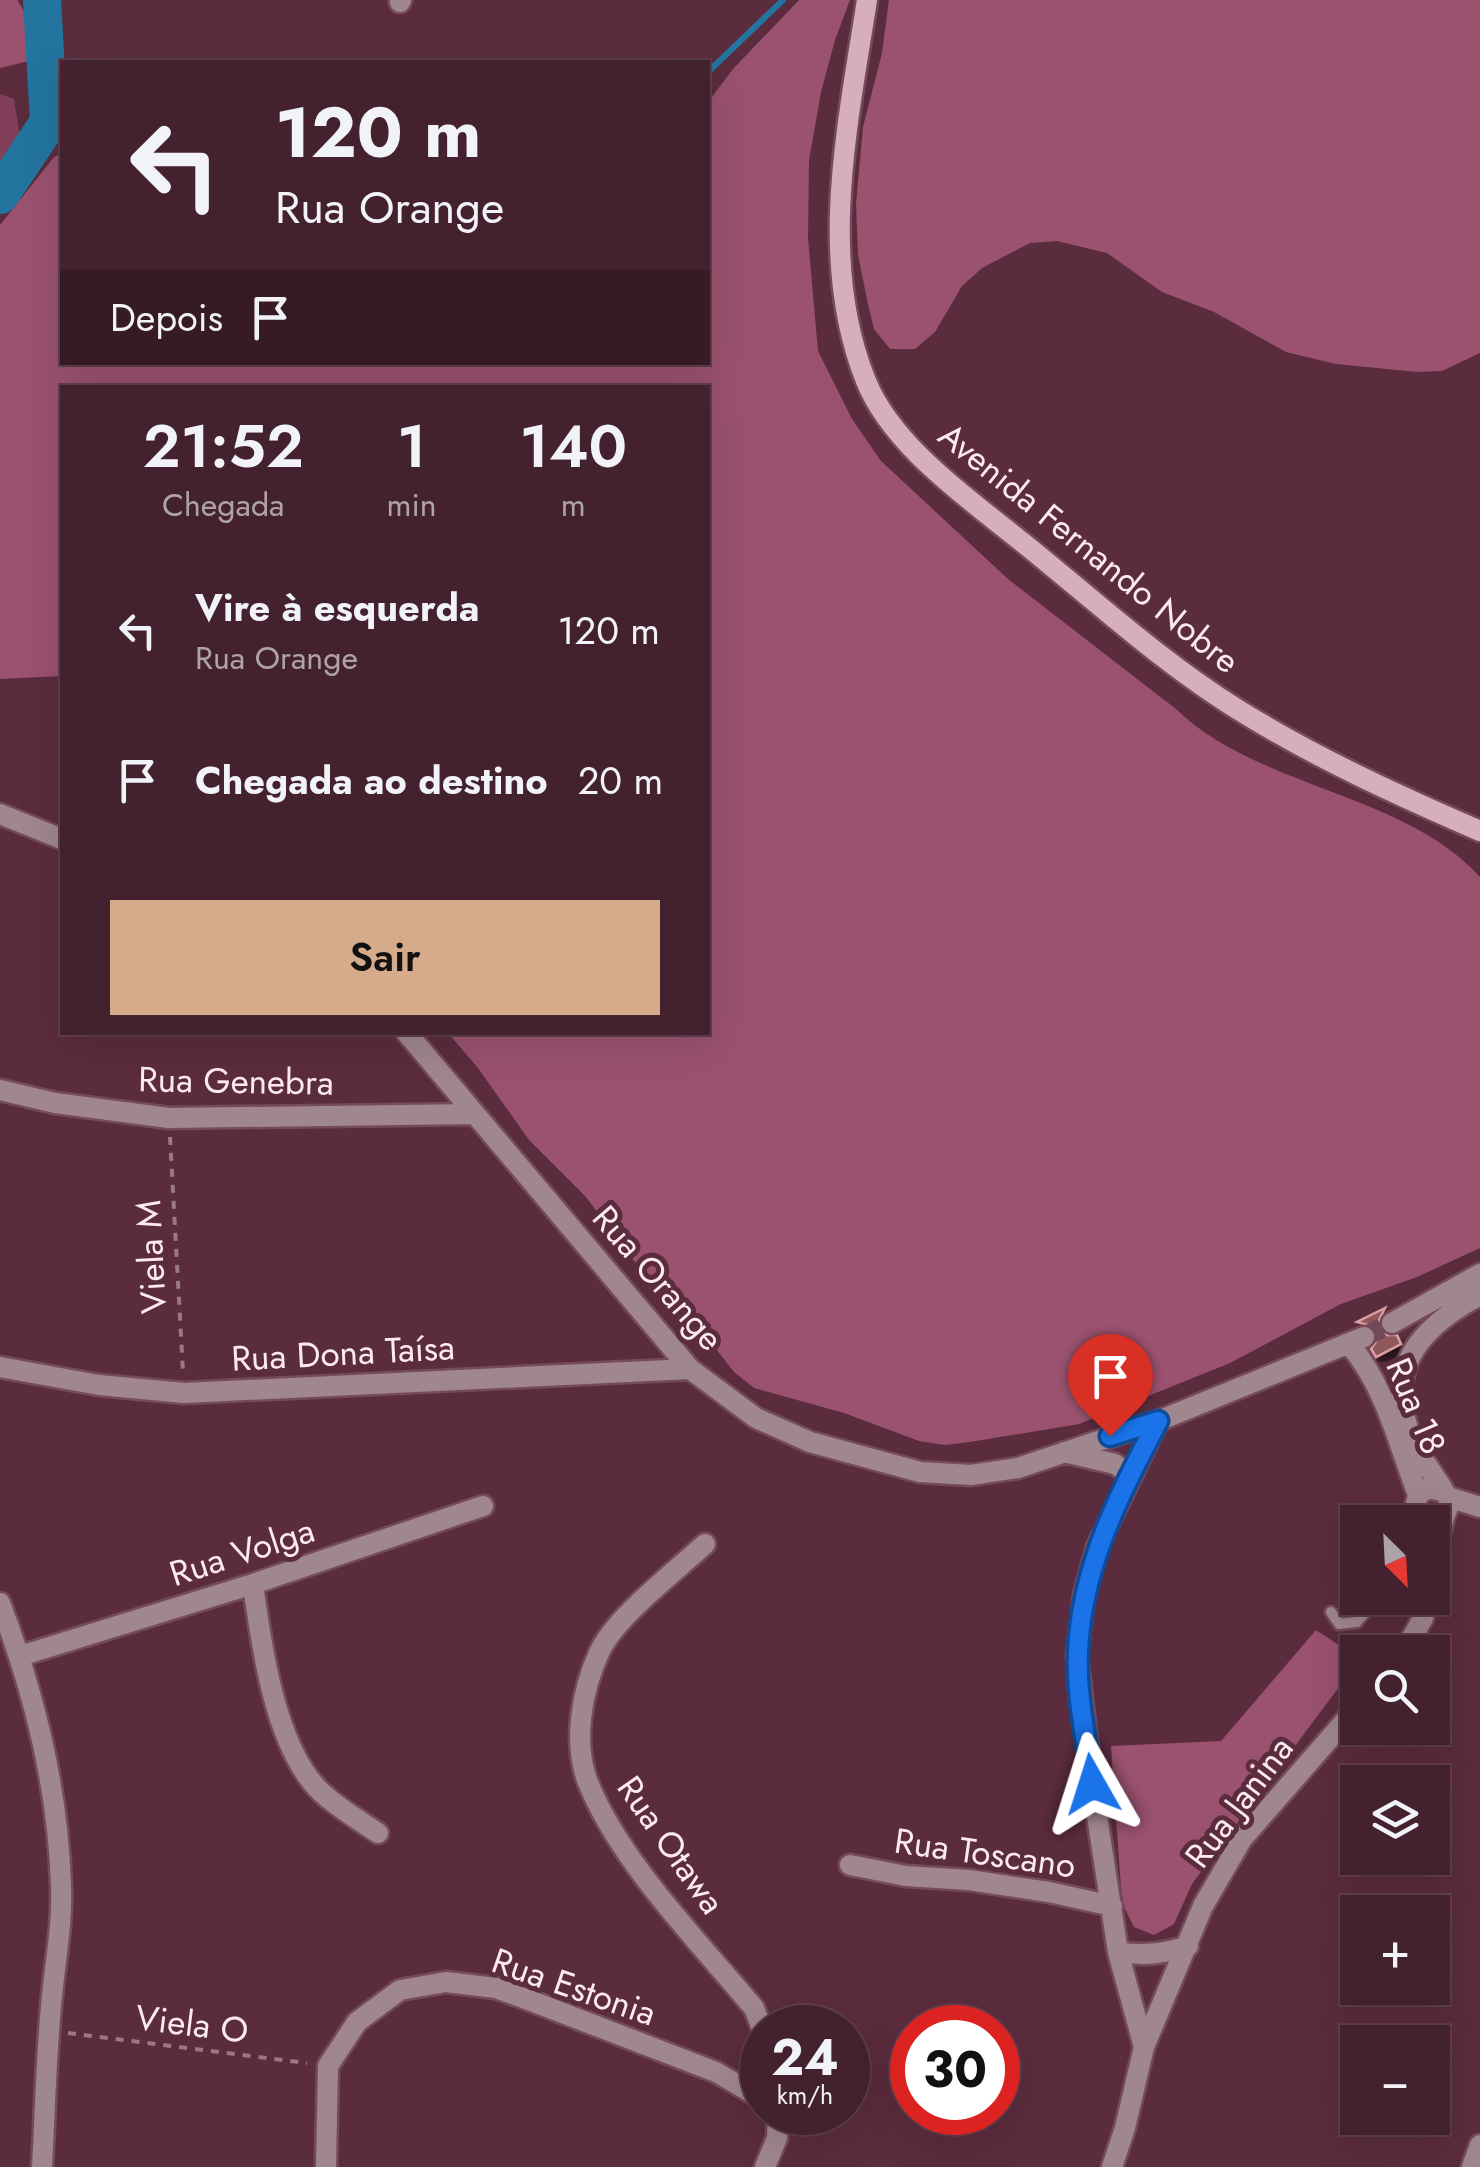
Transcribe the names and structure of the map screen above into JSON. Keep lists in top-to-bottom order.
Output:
{
  "streets": {
    "main road": ["Avenida Fernando Nobre"],
    "street": [
      "Rua Genebra",
      "Rua Orange",
      "Rua Dona Taísa",
      "Rua 18",
      "Rua Volga",
      "Rua Janina",
      "Rua Otawa",
      "Rua Toscano",
      "Rua Estonia"
    ],
    "path": ["Viela M", "Viela O"]
  },
  "crossings": [
    ["Rua Genebra", "Viela M"],
    ["Rua Genebra", "Rua Orange"],
    ["Viela M", "Rua Dona Taísa"],
    ["Rua Orange", "Rua Dona Taísa"],
    ["Rua Orange", "Rua 18"],
    ["Rua Estonia", "Viela O"]
  ],
  "north": "bottom right",
  "page": {
    "turn": ["120 m", "Rua Orange"],
    "then": "Depois",
    "eta": [
      "21:52",
      "Chegada",
      "1",
      "min",
      "140",
      "m"
    ],
    "list": [
      {
        "name": "Vire à esquerda",
        "note": "Rua Orange",
        "value": "120 m"
      },
      {
        "name": "Chegada ao destino",
        "value": "20 m"
      }
    ],
    "buttons": "Sair",
    "map_buttons": ["+", "−"],
    "speed": "24 km/h",
    "limit": "30"
  }
}
